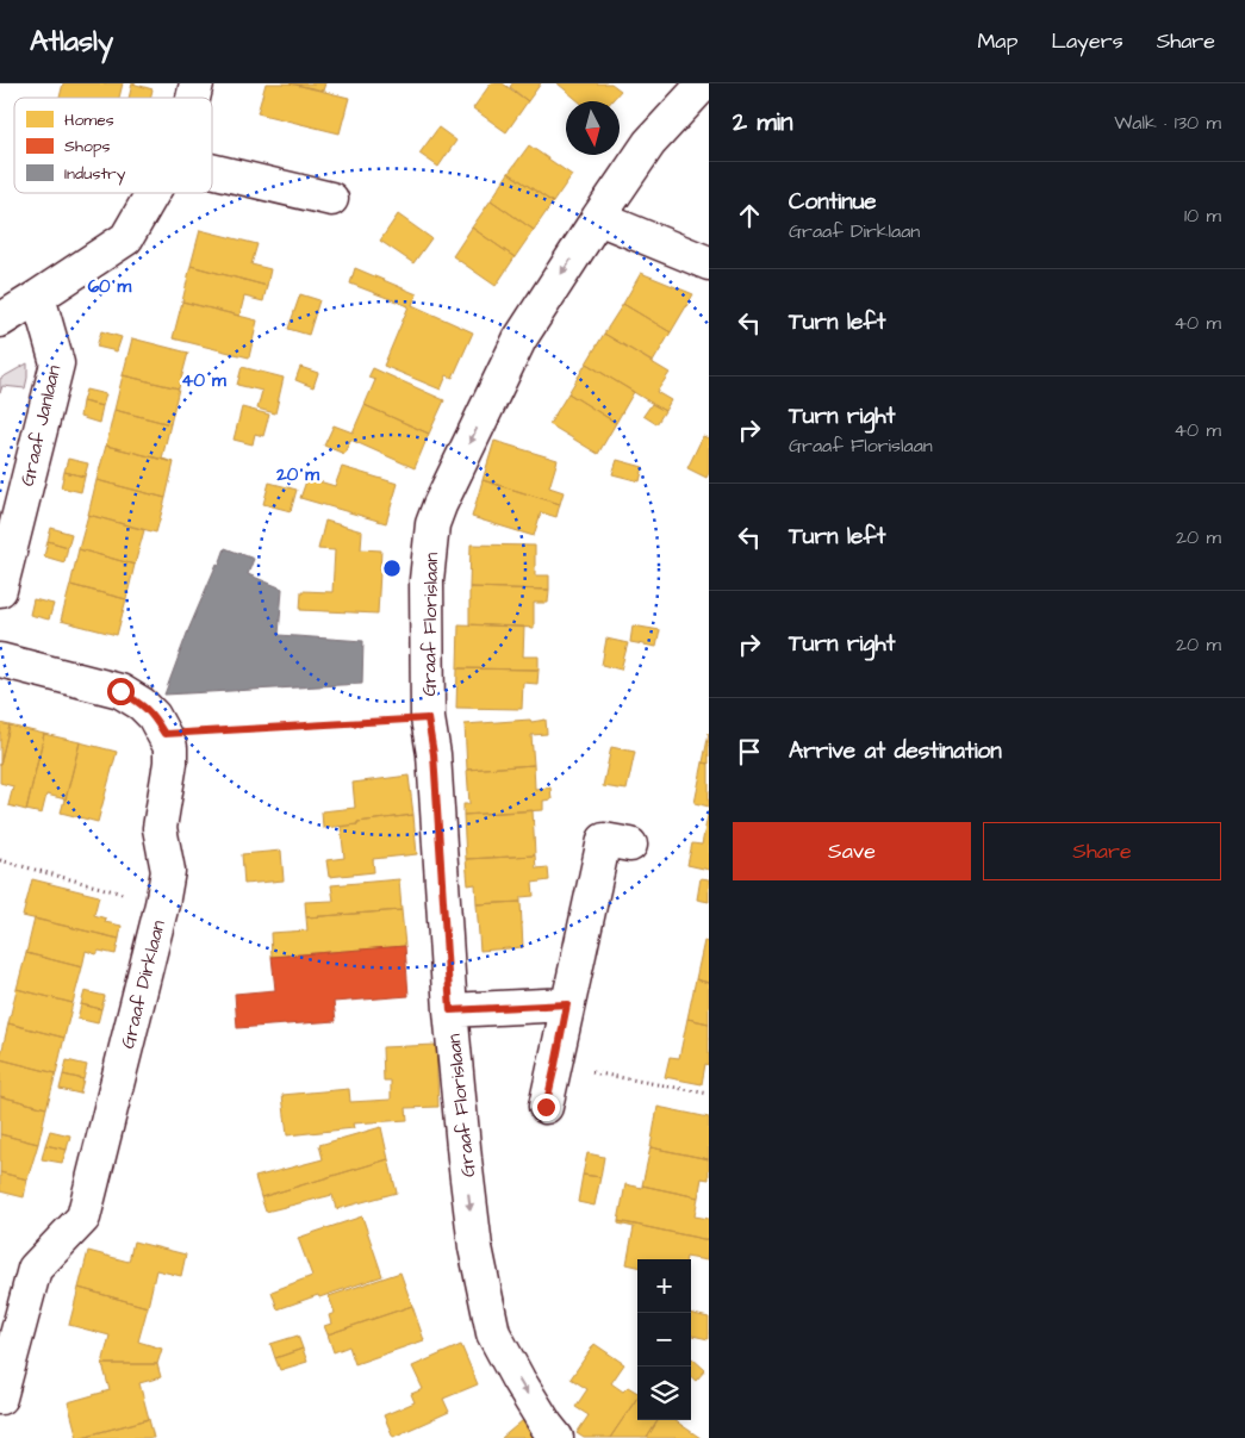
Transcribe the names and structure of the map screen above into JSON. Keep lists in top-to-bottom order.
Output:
{
  "streets": {
    "street": ["Graaf Janlaan", "Graaf Florislaan", "Graaf Dirklaan"]
  },
  "one_way": ["Graaf Florislaan"],
  "legend": ["Homes", "Shops", "Industry"],
  "north": "bottom",
  "page": {
    "header": "Atlasly",
    "nav": ["Map", "Layers", "Share"],
    "heading": ["2 min", "Walk · 130 m"],
    "list": [
      ["Continue", "Graaf Dirklaan", "10 m"],
      ["Turn left", "40 m"],
      ["Turn right", "Graaf Florislaan", "40 m"],
      ["Turn left", "20 m"],
      ["Turn right", "20 m"],
      "Arrive at destination"
    ],
    "buttons": ["Save", "Share"],
    "map_buttons": ["+", "−"]
  },
  "rings": ["60 m", "40 m", "20 m"]
}
